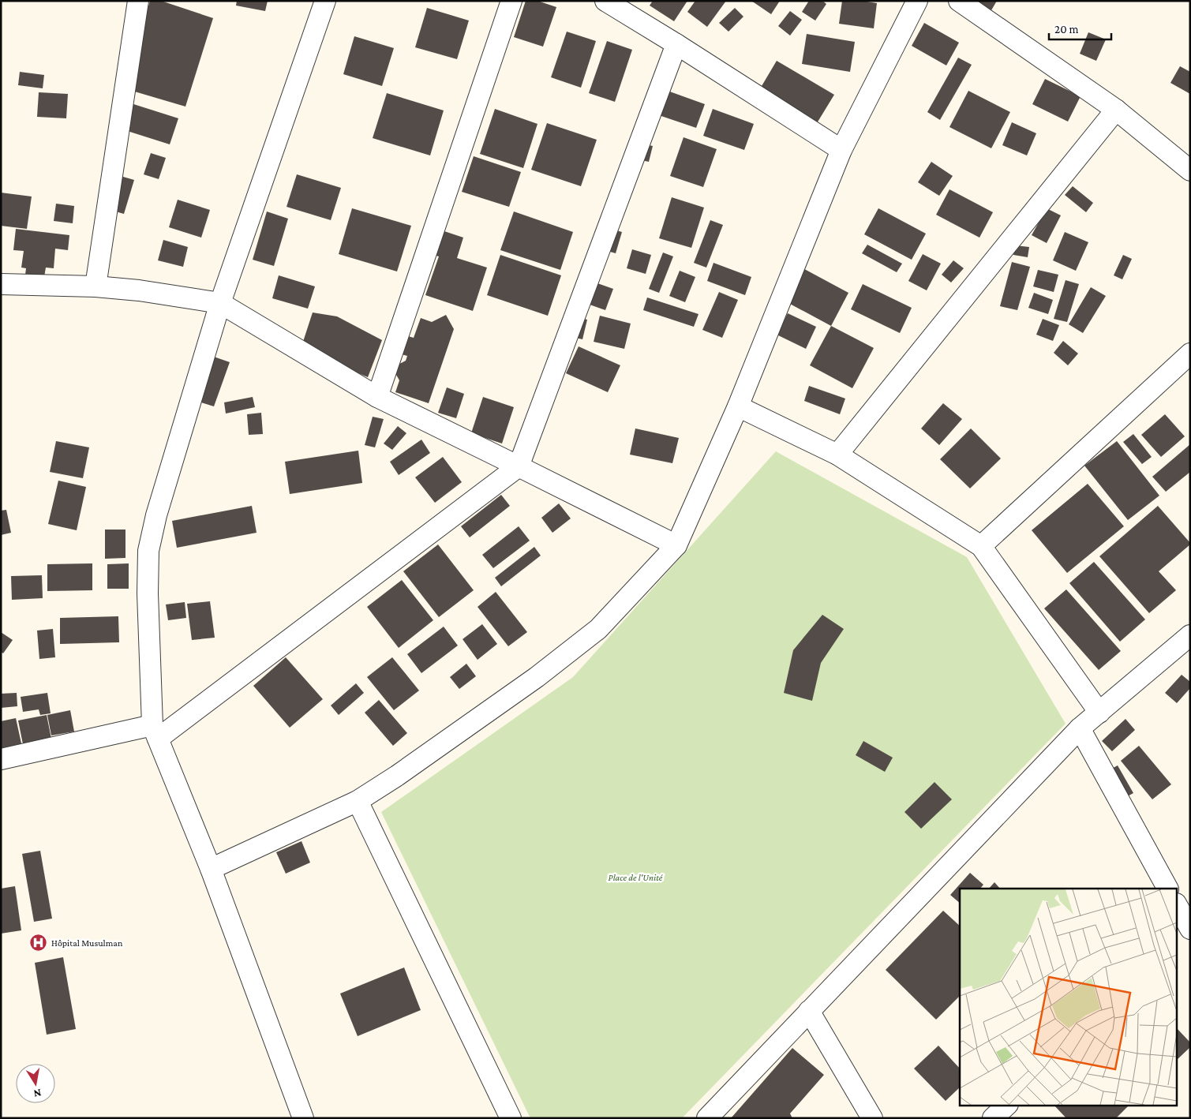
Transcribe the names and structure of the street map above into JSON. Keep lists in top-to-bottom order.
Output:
{
  "parks": ["Place de l'Unité"],
  "places": {
    "hospital": ["Hôpital Musulman"]
  },
  "scale_bar": "20 m",
  "north": "bottom"
}
